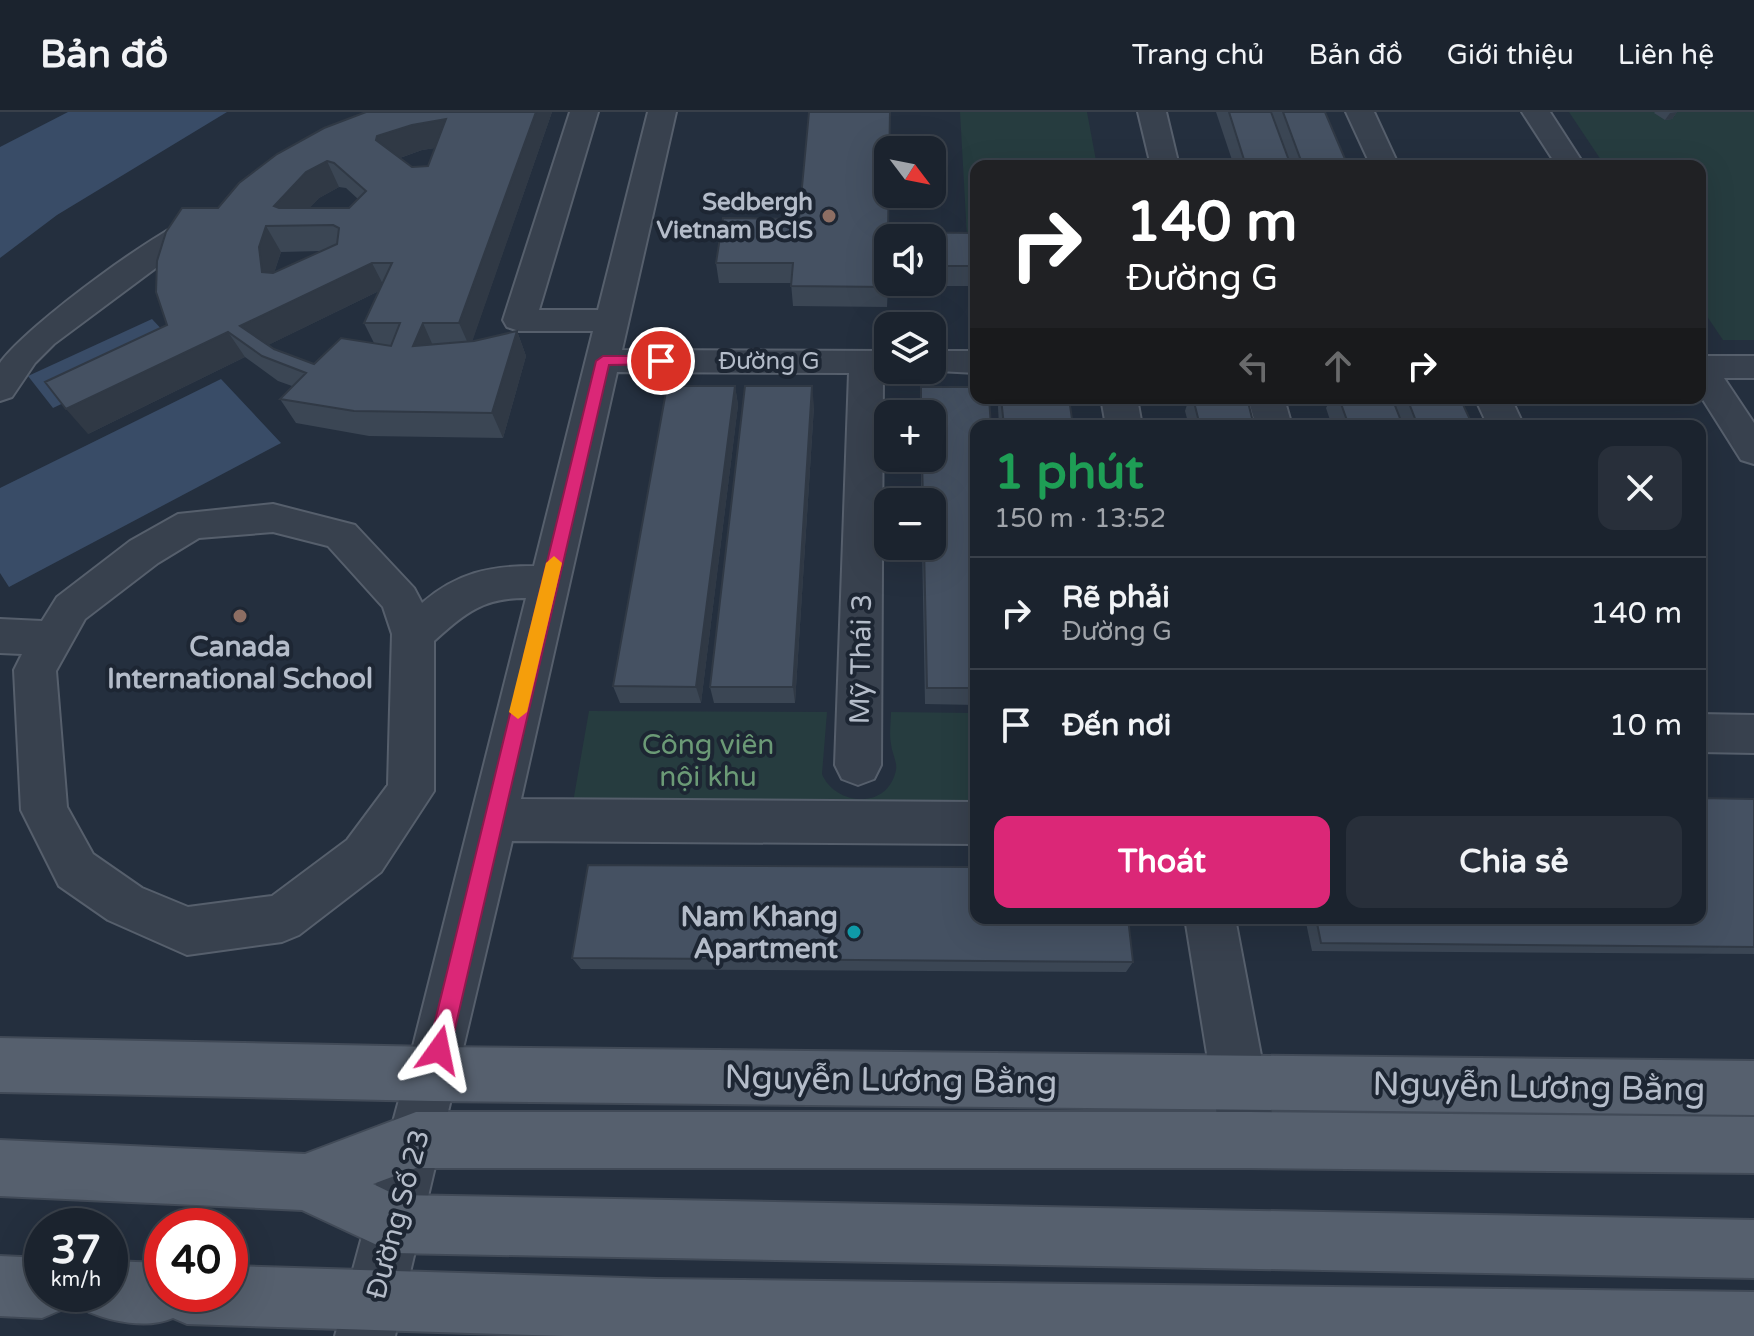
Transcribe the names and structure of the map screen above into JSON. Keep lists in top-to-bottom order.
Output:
{
  "streets": {
    "main road": ["Nguyễn Lương Bằng"],
    "street": ["Đường G", "Mỹ Thái 3", "Đường Số 23"]
  },
  "crossings": [
    ["Đường G", "Đường Số 23"],
    ["Nguyễn Lương Bằng", "Đường Số 23"]
  ],
  "parks": ["Công viên nội khu"],
  "places": ["Sedbergh Vietnam BCIS", "Canada International School", "Nam Khang Apartment"],
  "north": "bottom right",
  "page": {
    "header": "Bản đồ",
    "nav": [
      "Trang chủ",
      "Bản đồ",
      "Giới thiệu",
      "Liên hệ"
    ],
    "map_buttons": ["+", "−"],
    "turn": ["140 m", "Đường G"],
    "heading": ["1 phút", "150 m · 13:52"],
    "list": [
      {
        "name": "Rẽ phải",
        "note": "Đường G",
        "value": "140 m"
      },
      {
        "name": "Đến nơi",
        "value": "10 m"
      }
    ],
    "buttons": ["Thoát", "Chia sẻ"],
    "speed": "37 km/h",
    "limit": "40"
  }
}
